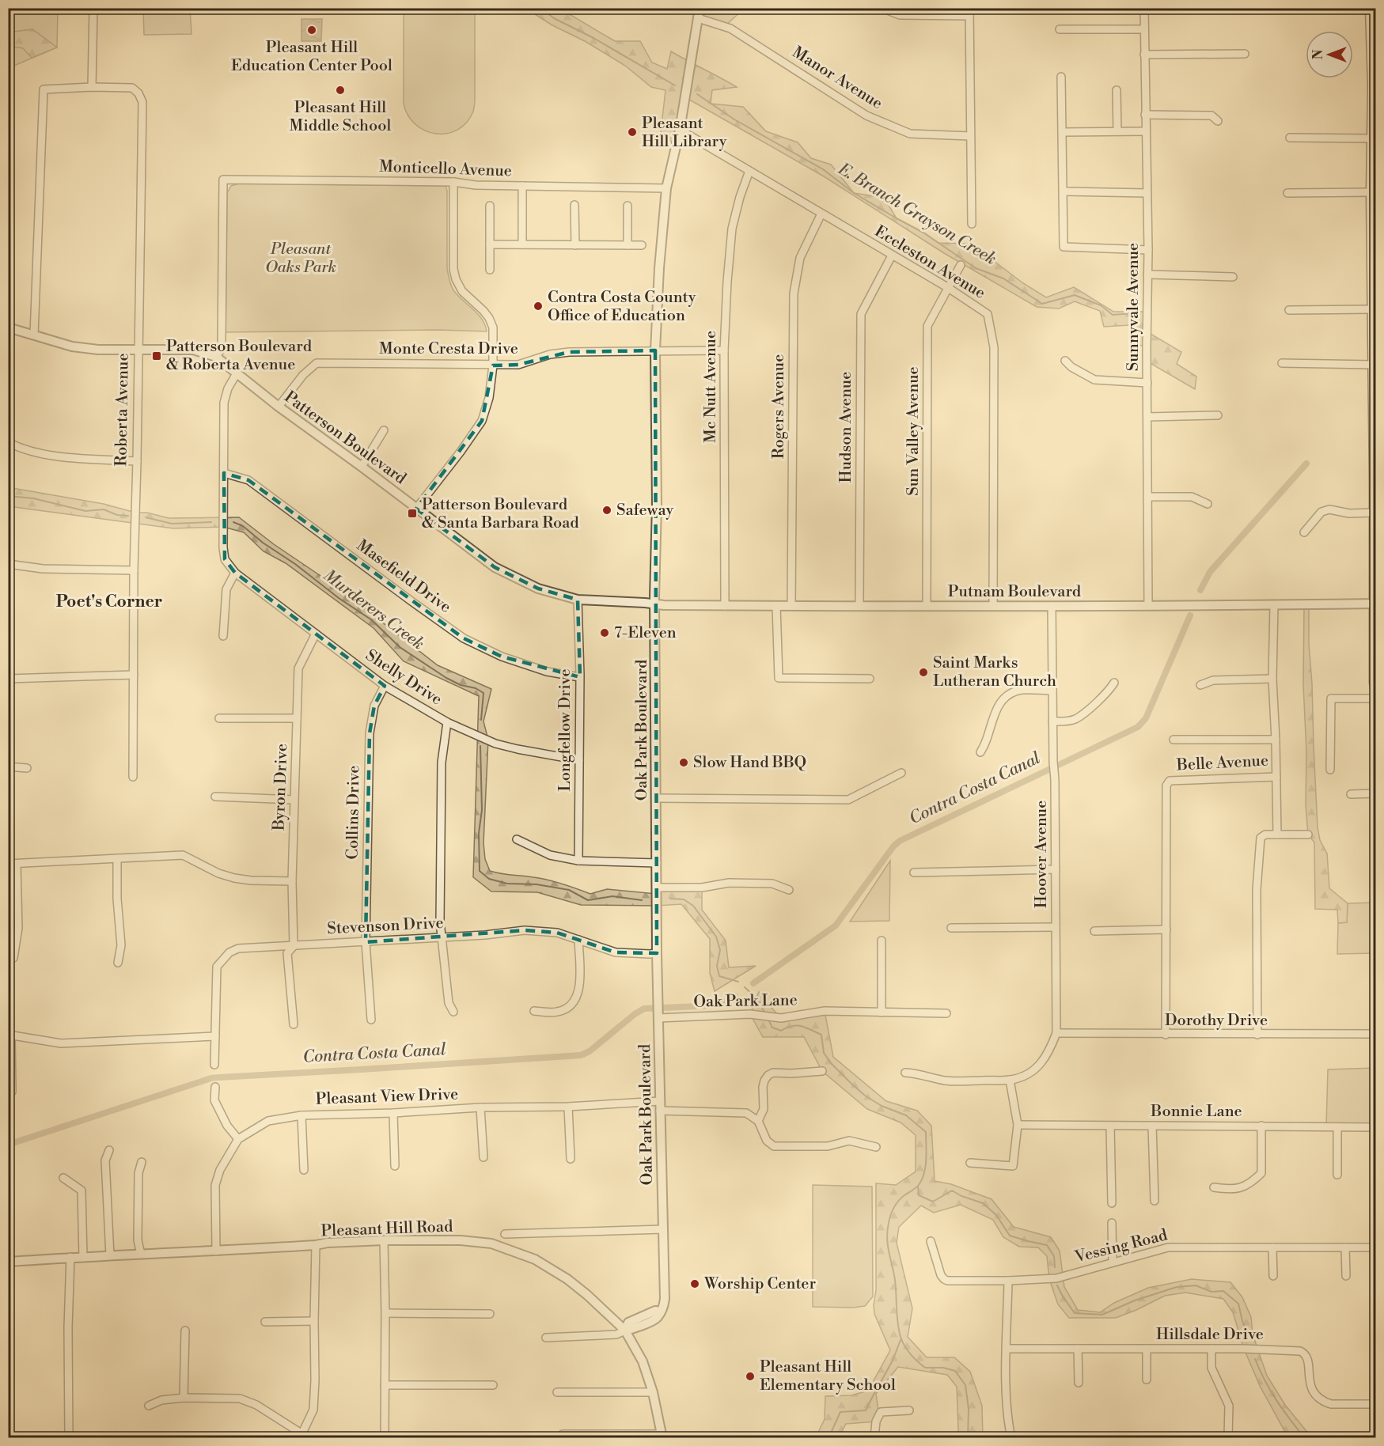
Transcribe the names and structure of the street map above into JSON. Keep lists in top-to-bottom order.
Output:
{
  "streets": {
    "street": [
      "Manor Avenue",
      "Monticello Avenue",
      "Eccleston Avenue",
      "Sunnyvale Avenue",
      "Monte Cresta Drive",
      "Mc Nutt Avenue",
      "Rogers Avenue",
      "Roberta Avenue",
      "Hudson Avenue",
      "Sun Valley Avenue",
      "Patterson Boulevard",
      "Masefield Drive",
      "Putnam Boulevard",
      "Shelly Drive",
      "Longfellow Drive",
      "Oak Park Boulevard",
      "Belle Avenue",
      "Byron Drive",
      "Collins Drive",
      "Hoover Avenue",
      "Stevenson Drive",
      "Oak Park Lane",
      "Dorothy Drive",
      "Pleasant View Drive",
      "Bonnie Lane",
      "Pleasant Hill Road",
      "Vessing Road",
      "Hillsdale Drive"
    ]
  },
  "crossings": [
    ["Manor Avenue", "Oak Park Boulevard"],
    ["Monticello Avenue", "Patterson Boulevard"],
    ["Monticello Avenue", "Oak Park Boulevard"],
    ["Eccleston Avenue", "Mc Nutt Avenue"],
    ["Eccleston Avenue", "Rogers Avenue"],
    ["Eccleston Avenue", "Hudson Avenue"],
    ["Eccleston Avenue", "Sun Valley Avenue"],
    ["Eccleston Avenue", "Putnam Boulevard"],
    ["Eccleston Avenue", "Oak Park Boulevard"],
    ["Sunnyvale Avenue", "Putnam Boulevard"],
    ["Monte Cresta Drive", "Mc Nutt Avenue"],
    ["Monte Cresta Drive", "Patterson Boulevard"],
    ["Monte Cresta Drive", "Oak Park Boulevard"],
    ["Mc Nutt Avenue", "Putnam Boulevard"],
    ["Rogers Avenue", "Putnam Boulevard"],
    ["Roberta Avenue", "Patterson Boulevard"],
    ["Hudson Avenue", "Putnam Boulevard"],
    ["Sun Valley Avenue", "Putnam Boulevard"],
    ["Patterson Boulevard", "Putnam Boulevard"],
    ["Patterson Boulevard", "Longfellow Drive"],
    ["Patterson Boulevard", "Oak Park Boulevard"],
    ["Masefield Drive", "Longfellow Drive"],
    ["Putnam Boulevard", "Oak Park Boulevard"],
    ["Putnam Boulevard", "Belle Avenue"],
    ["Putnam Boulevard", "Hoover Avenue"],
    ["Shelly Drive", "Longfellow Drive"],
    ["Shelly Drive", "Byron Drive"],
    ["Shelly Drive", "Collins Drive"],
    ["Oak Park Boulevard", "Stevenson Drive"],
    ["Oak Park Boulevard", "Oak Park Lane"],
    ["Oak Park Boulevard", "Pleasant View Drive"],
    ["Oak Park Boulevard", "Pleasant Hill Road"],
    ["Belle Avenue", "Dorothy Drive"],
    ["Byron Drive", "Stevenson Drive"],
    ["Collins Drive", "Stevenson Drive"],
    ["Hoover Avenue", "Dorothy Drive"],
    ["Pleasant View Drive", "Pleasant Hill Road"]
  ],
  "districts": ["Poet's Corner"],
  "water": ["E. Branch Grayson Creek", "Murderers Creek", "Contra Costa Canal"],
  "parks": ["Pleasant Oaks Park"],
  "places": {
    "other": [
      "Pleasant Hill Education Center Pool",
      "Pleasant Hill Middle School",
      "Pleasant Hill Library",
      "Contra Costa County Office of Education",
      "Safeway",
      "7-Eleven",
      "Saint Marks Lutheran Church",
      "Slow Hand BBQ",
      "Worship Center",
      "Pleasant Hill Elementary School"
    ],
    "transit": ["Patterson Boulevard & Roberta Avenue", "Patterson Boulevard & Santa Barbara Road"]
  },
  "north": "left"
}
